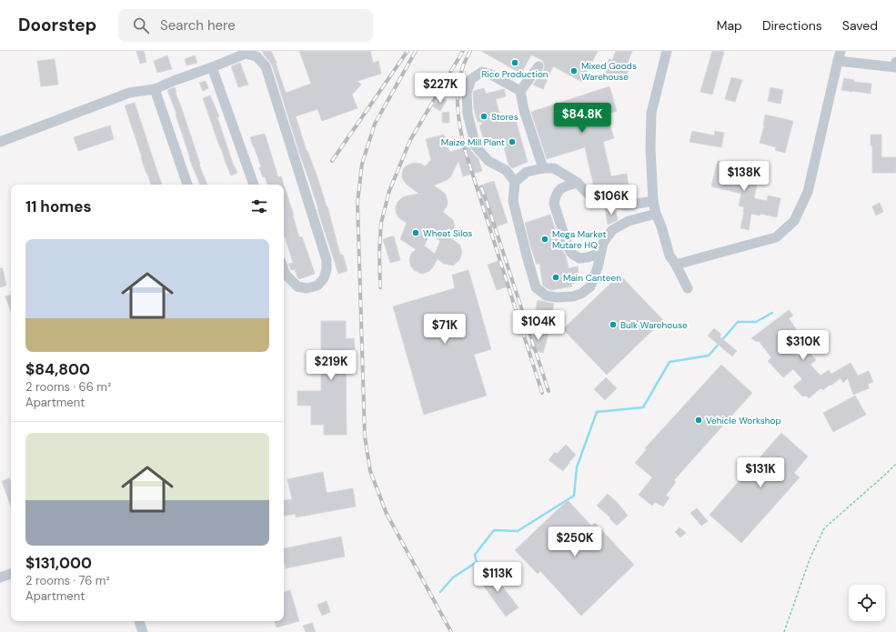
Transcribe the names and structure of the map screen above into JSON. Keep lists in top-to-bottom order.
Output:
{
  "places": [
    "Rice Production",
    "Mixed Goods Warehouse",
    "Stores",
    "Maize Mill Plant",
    "Wheat Silos",
    "Mega Market Mutare HQ",
    "Main Canteen",
    "Bulk Warehouse",
    "Vehicle Workshop"
  ],
  "page": {
    "header": "Doorstep",
    "search": "Search here",
    "nav": ["Map", "Directions", "Saved"],
    "price": [
      "$227K",
      "$84.8K",
      "$138K",
      "$106K",
      "$104K",
      "$71K",
      "$310K",
      "$219K",
      "$131K",
      "$250K",
      "$113K"
    ],
    "heading": "11 homes",
    "list": [
      {
        "name": "$84,800",
        "note": "2 rooms · 66 m² · Apartment"
      },
      {
        "name": "$131,000",
        "note": "2 rooms · 76 m² · Apartment"
      }
    ]
  }
}
